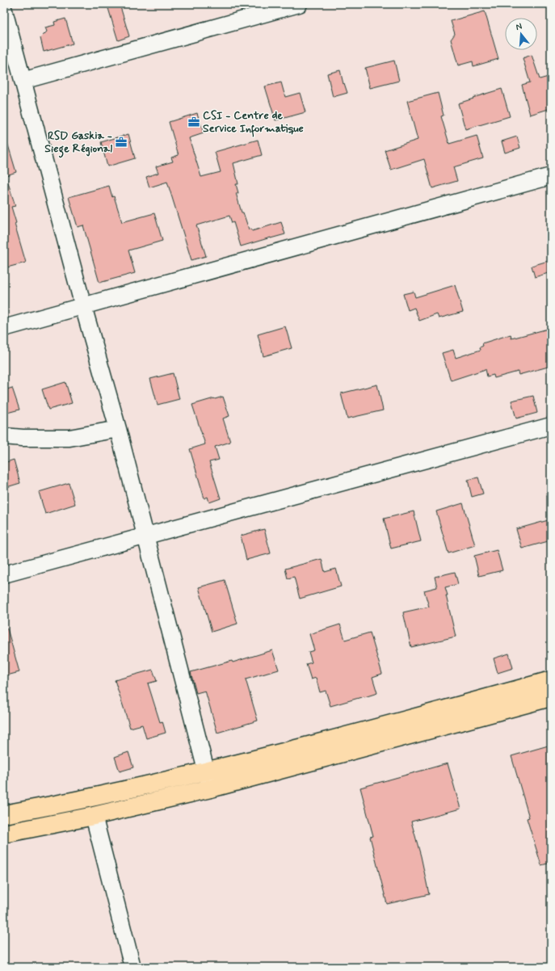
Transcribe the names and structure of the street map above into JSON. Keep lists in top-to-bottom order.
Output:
{
  "places": {
    "office": ["CSI - Centre de Service Informatique", "RSD Gaskia - Siege Régional"]
  },
  "north": "top"
}
